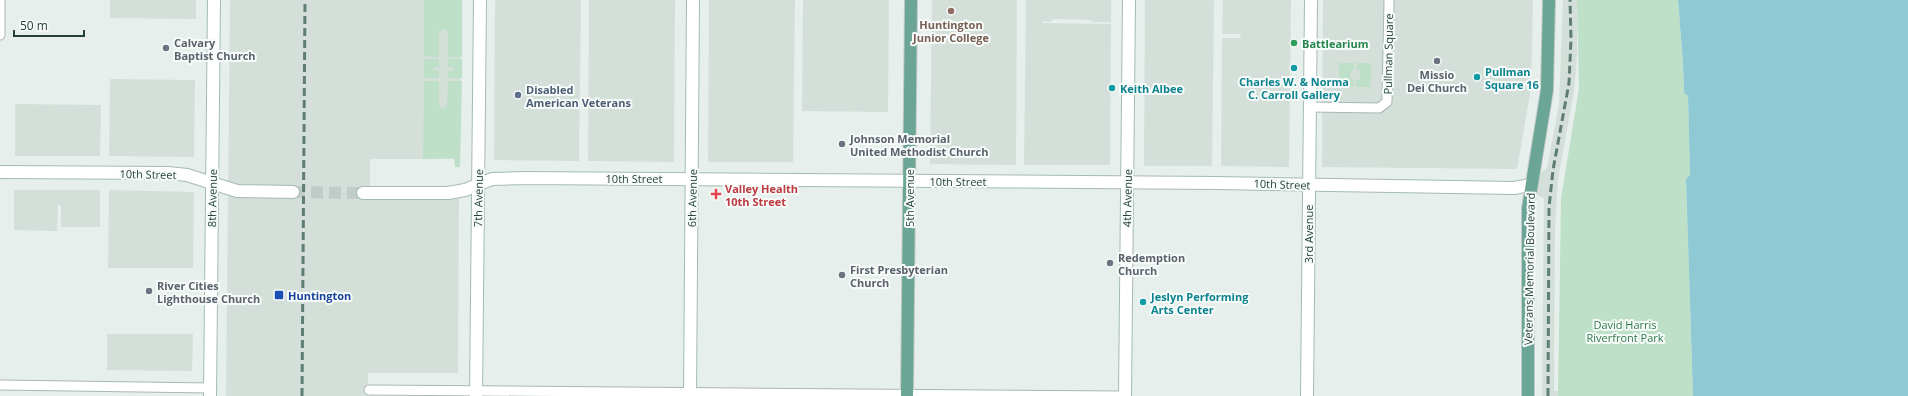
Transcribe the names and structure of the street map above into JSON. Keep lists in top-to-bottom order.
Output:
{
  "streets": {
    "main road": ["5th Avenue", "Veterans Memorial Boulevard"],
    "street": [
      "Pullman Square",
      "10th Street",
      "8th Avenue",
      "7th Avenue",
      "6th Avenue",
      "4th Avenue",
      "3rd Avenue"
    ]
  },
  "crossings": [
    ["Pullman Square", "3rd Avenue"],
    ["10th Street", "8th Avenue"],
    ["10th Street", "7th Avenue"],
    ["10th Street", "6th Avenue"],
    ["10th Street", "5th Avenue"],
    ["10th Street", "4th Avenue"],
    ["10th Street", "3rd Avenue"],
    ["10th Street", "Veterans Memorial Boulevard"]
  ],
  "parks": ["David Harris Riverfront Park"],
  "places": {
    "other": [
      "Huntington Junior College",
      "Battlearium",
      "Calvary Baptist Church",
      "Missio Dei Church",
      "Charles W. & Norma C. Carroll Gallery",
      "Pullman Square 16",
      "Keith Albee",
      "Disabled American Veterans",
      "Johnson Memorial United Methodist Church",
      "Redemption Church",
      "First Presbyterian Church",
      "River Cities Lighthouse Church",
      "Jeslyn Performing Arts Center"
    ],
    "health": ["Valley Health 10th Street"],
    "transit": ["Huntington"]
  },
  "scale_bar": "50 m"
}
